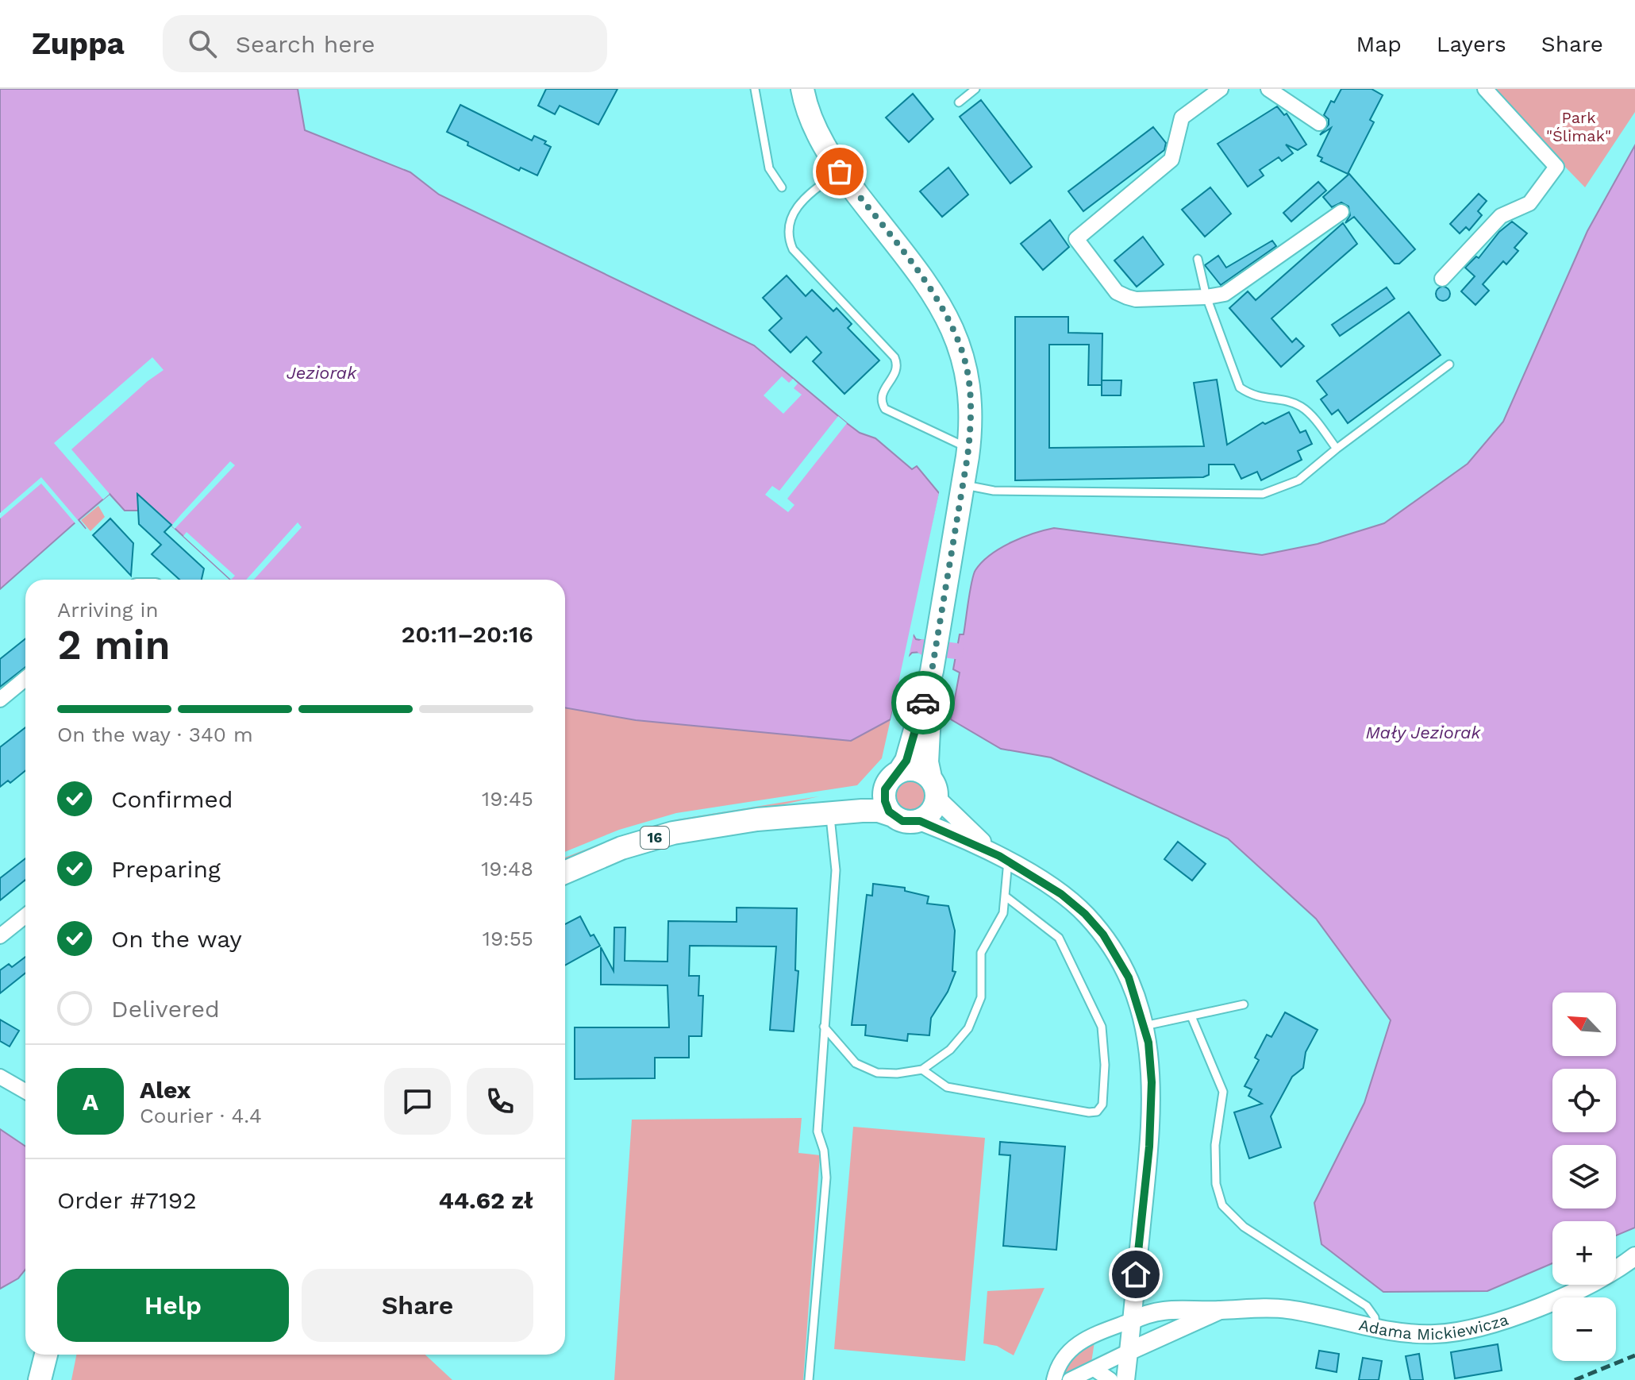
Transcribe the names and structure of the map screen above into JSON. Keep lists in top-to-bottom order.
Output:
{
  "streets": {
    "main road": ["16"],
    "street": ["Adama Mickiewicza"]
  },
  "water": ["Jeziorak", "Mały Jeziorak"],
  "parks": ["Park \"Ślimak\""],
  "north": "top left",
  "page": {
    "header": "Zuppa",
    "search": "Search here",
    "nav": ["Map", "Layers", "Share"],
    "heading": ["2 min", "Arriving in", "20:11–20:16"],
    "panel": [
      "Alex",
      "Courier · 4.4",
      "Order #7192",
      "44.62 zł"
    ],
    "bar": "On the way · 340 m",
    "list": [
      ["Confirmed", "19:45"],
      ["Preparing", "19:48"],
      ["On the way", "19:55"],
      "Delivered"
    ],
    "map_buttons": ["+", "−"],
    "round": "A",
    "buttons": ["Help", "Share"]
  }
}
